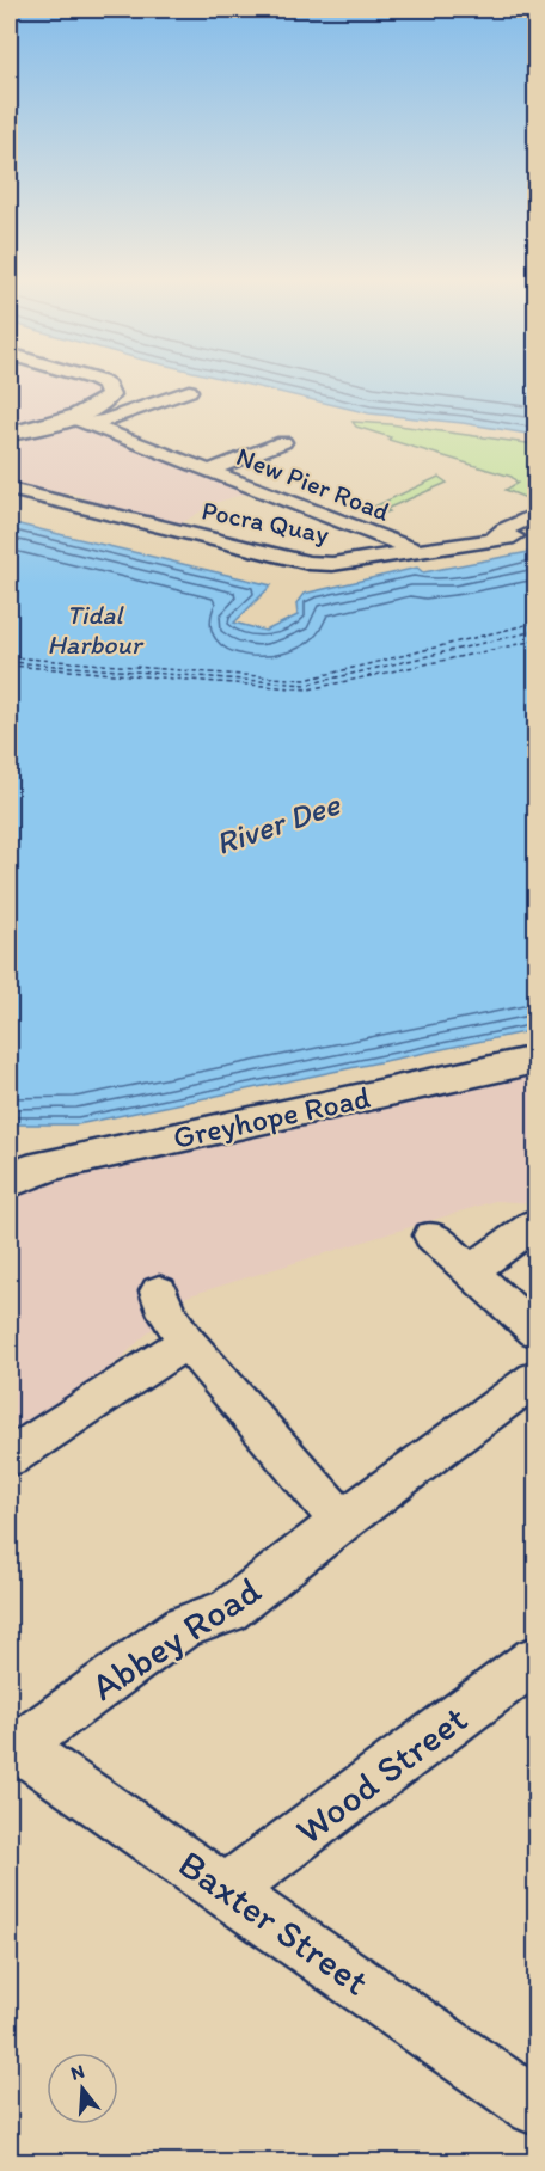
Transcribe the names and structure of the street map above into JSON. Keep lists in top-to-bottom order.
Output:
{
  "streets": {
    "street": [
      "New Pier Road",
      "Pocra Quay",
      "Greyhope Road",
      "Abbey Road",
      "Wood Street",
      "Baxter Street"
    ]
  },
  "crossings": [
    ["New Pier Road", "Pocra Quay"],
    ["Abbey Road", "Baxter Street"],
    ["Wood Street", "Baxter Street"]
  ],
  "water": ["Tidal Harbour", "River Dee"],
  "north": "top"
}
